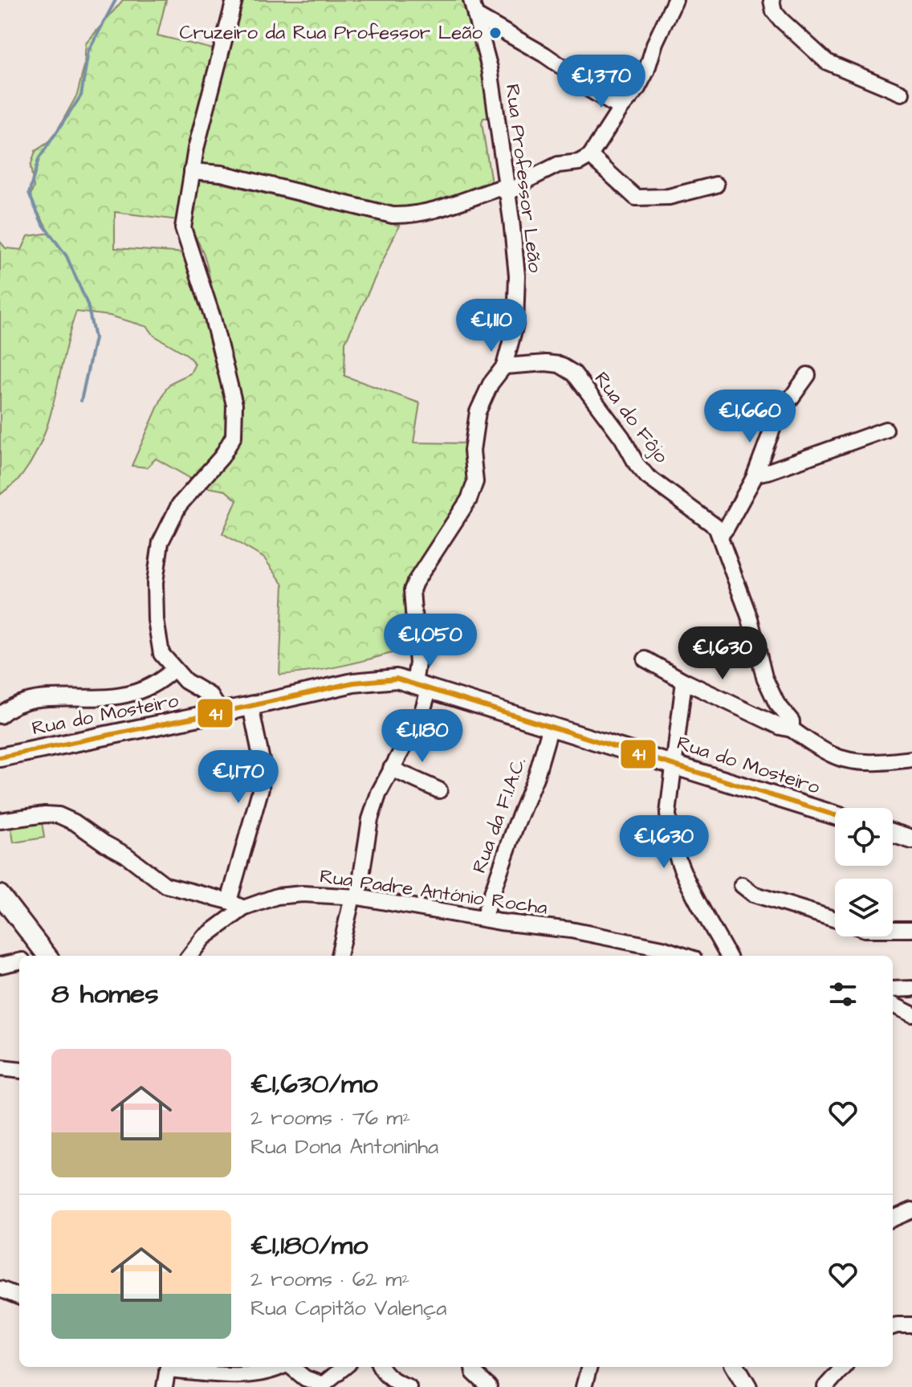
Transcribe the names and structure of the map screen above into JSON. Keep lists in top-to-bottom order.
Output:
{
  "streets": {
    "main road": ["Rua do Mosteiro"],
    "street": [
      "Rua Professor Leão",
      "Rua do Fôjo",
      "Rua da F.I.A.C.",
      "Rua Padre António Rocha"
    ]
  },
  "crossings": [
    ["Rua Professor Leão", "Rua do Fôjo"],
    ["Rua Professor Leão", "Rua do Mosteiro"],
    ["Rua Professor Leão", "Rua Padre António Rocha"],
    ["Rua do Mosteiro", "Rua da F.I.A.C."],
    ["Rua da F.I.A.C.", "Rua Padre António Rocha"]
  ],
  "places": ["Cruzeiro da Rua Professor Leão"],
  "lines": ["transit line 41"],
  "page": {
    "price": [
      "€1,370",
      "€1,110",
      "€1,660",
      "€1,050",
      "€1,630",
      "€1,180",
      "€1,170",
      "€1,630"
    ],
    "heading": "8 homes",
    "list": [
      {
        "name": "€1,630/mo",
        "note": "2 rooms · 76 m² · Rua Dona Antoninha"
      },
      {
        "name": "€1,180/mo",
        "note": "2 rooms · 62 m² · Rua Capitão Valença"
      }
    ]
  }
}
